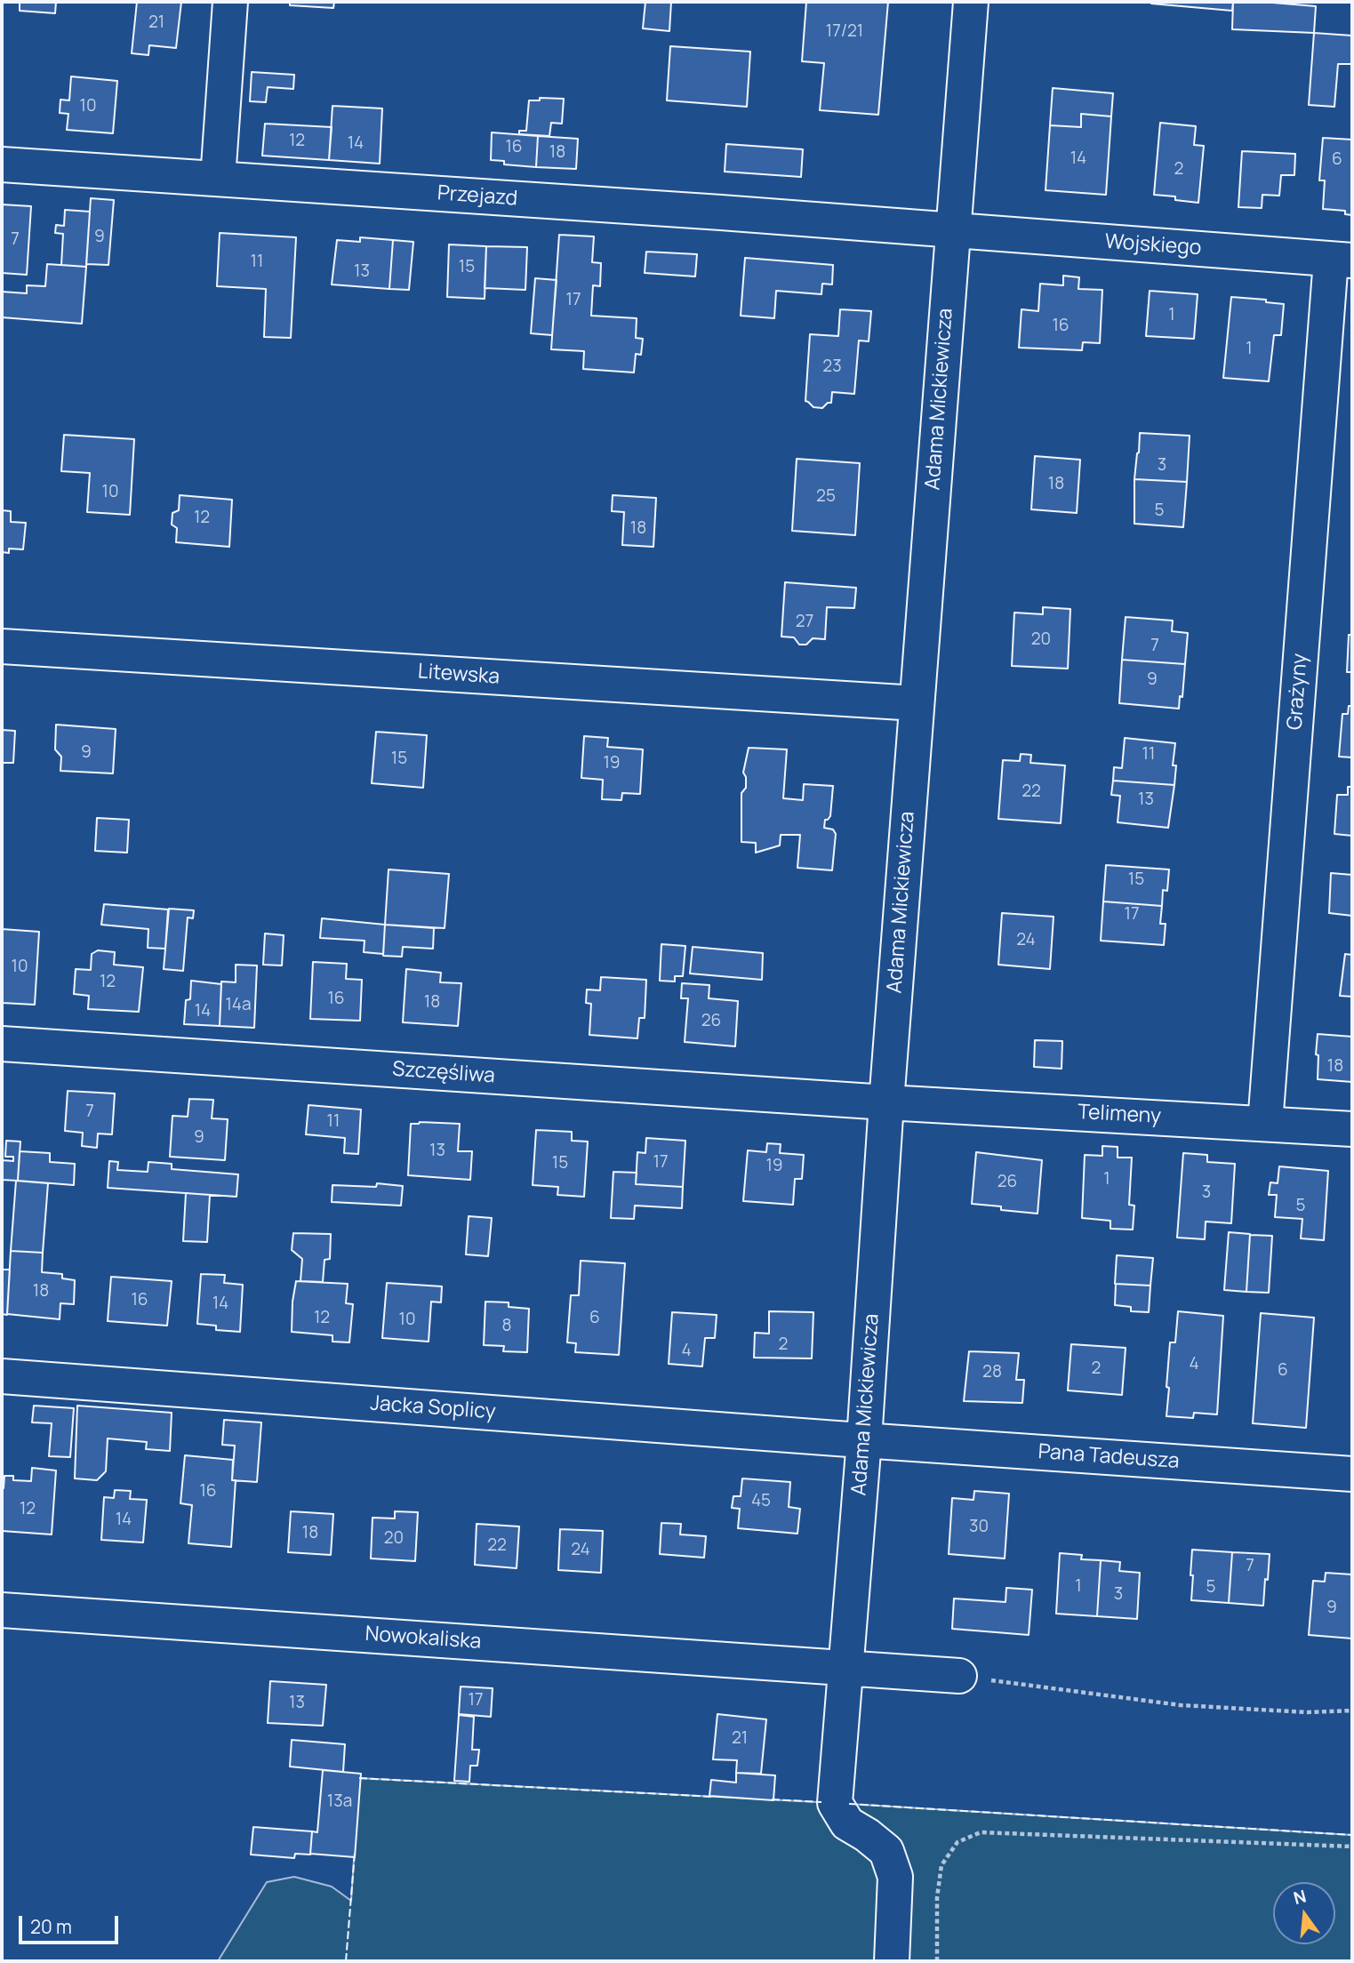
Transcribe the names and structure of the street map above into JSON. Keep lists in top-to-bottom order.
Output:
{
  "streets": {
    "street": [
      "Przejazd",
      "Wojskiego",
      "Adama Mickiewicza",
      "Litewska",
      "Grażyny",
      "Szczęśliwa",
      "Telimeny",
      "Jacka Soplicy",
      "Pana Tadeusza",
      "Nowokaliska"
    ]
  },
  "crossings": [
    ["Przejazd", "Wojskiego"],
    ["Przejazd", "Adama Mickiewicza"],
    ["Wojskiego", "Adama Mickiewicza"],
    ["Wojskiego", "Grażyny"],
    ["Adama Mickiewicza", "Litewska"],
    ["Adama Mickiewicza", "Szczęśliwa"],
    ["Adama Mickiewicza", "Telimeny"],
    ["Adama Mickiewicza", "Jacka Soplicy"],
    ["Adama Mickiewicza", "Pana Tadeusza"],
    ["Adama Mickiewicza", "Nowokaliska"],
    ["Grażyny", "Telimeny"],
    ["Szczęśliwa", "Telimeny"],
    ["Jacka Soplicy", "Pana Tadeusza"]
  ],
  "house_numbers": [
    "21",
    "17/21",
    "10",
    "12",
    "14",
    "16",
    "18",
    "14",
    "6",
    "2",
    "9",
    "7",
    "11",
    "15",
    "13",
    "17",
    "1",
    "16",
    "1",
    "23",
    "3",
    "18",
    "10",
    "25",
    "5",
    "12",
    "18",
    "27",
    "20",
    "7",
    "9",
    "9",
    "11",
    "15",
    "19",
    "22",
    "13",
    "15",
    "17",
    "24",
    "10",
    "12",
    "16",
    "18",
    "14a",
    "14",
    "26",
    "18",
    "7",
    "11",
    "9",
    "13",
    "17",
    "15",
    "19",
    "1",
    "26",
    "3",
    "5",
    "18",
    "16",
    "14",
    "12",
    "6",
    "10",
    "8",
    "2",
    "4",
    "4",
    "2",
    "6",
    "28",
    "16",
    "45",
    "12",
    "14",
    "30",
    "18",
    "20",
    "22",
    "24",
    "7",
    "1",
    "5",
    "3",
    "9",
    "17",
    "13",
    "21",
    "13a"
  ],
  "scale_bar": "20 m",
  "north": "top"
}
